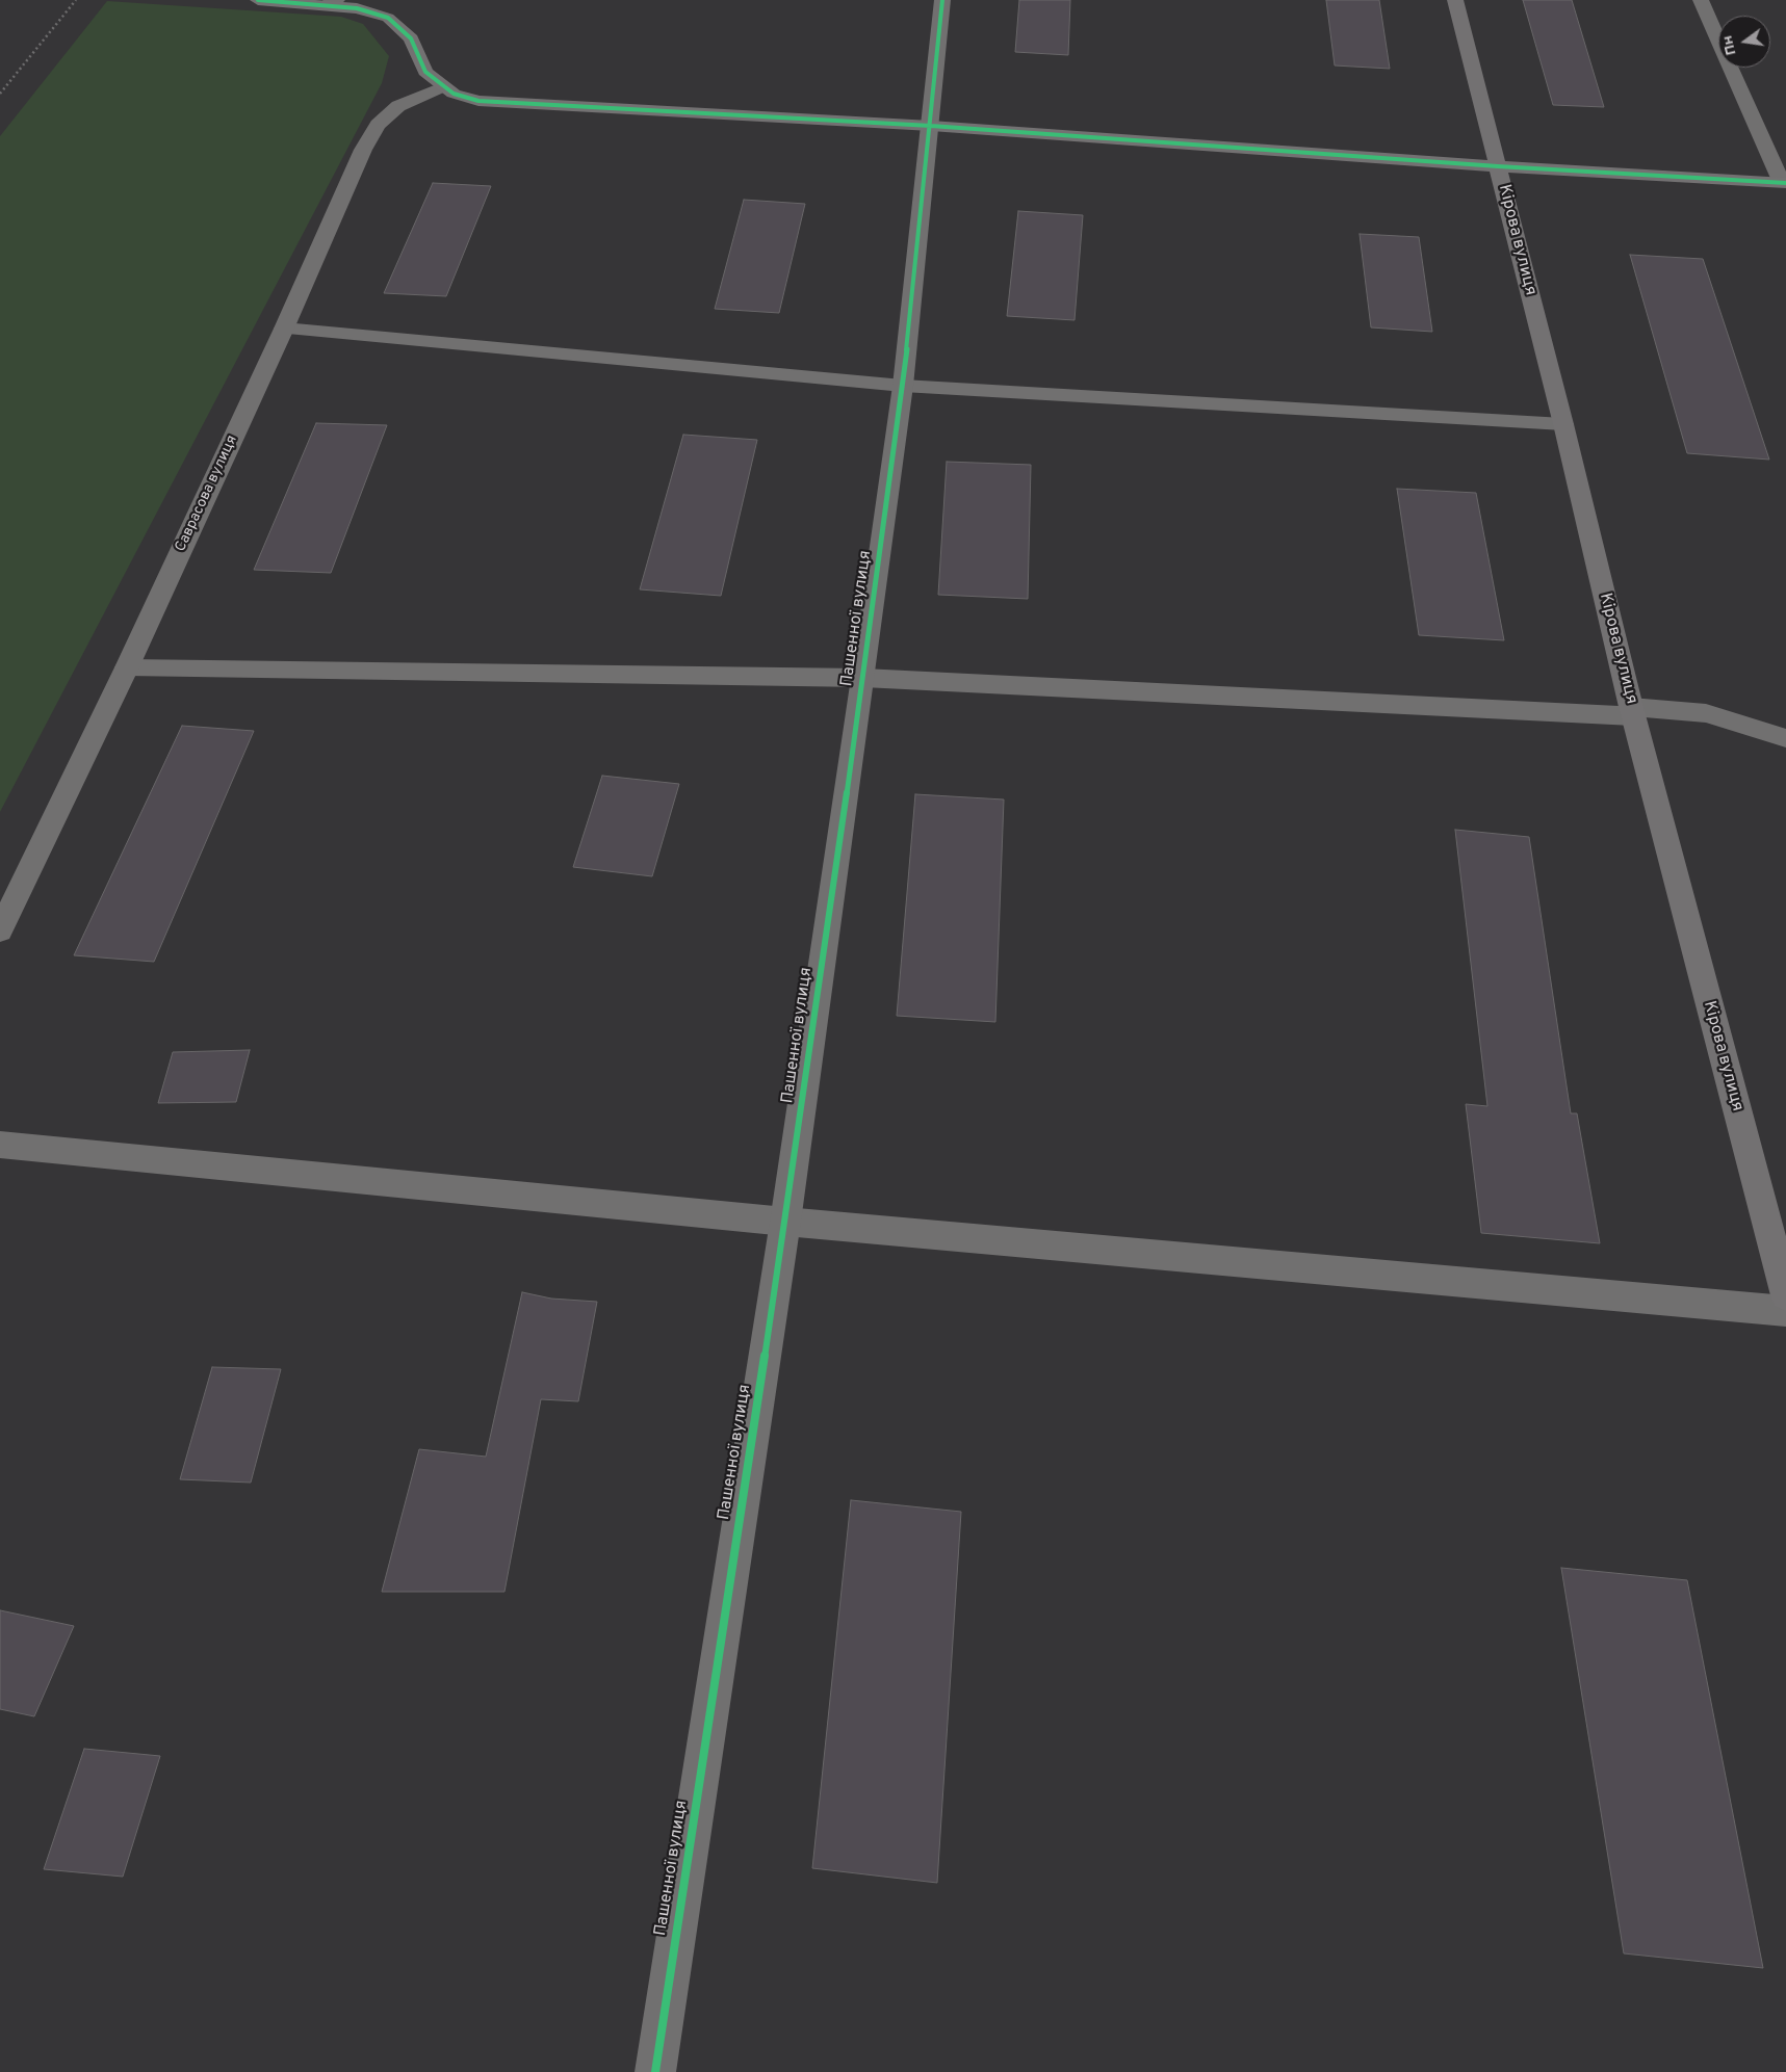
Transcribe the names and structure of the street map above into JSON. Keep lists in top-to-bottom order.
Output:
{
  "streets": {
    "street": ["Кірова вулиця", "Саврасова вулиця", "Пашенної вулиця"]
  },
  "north": "left"
}
